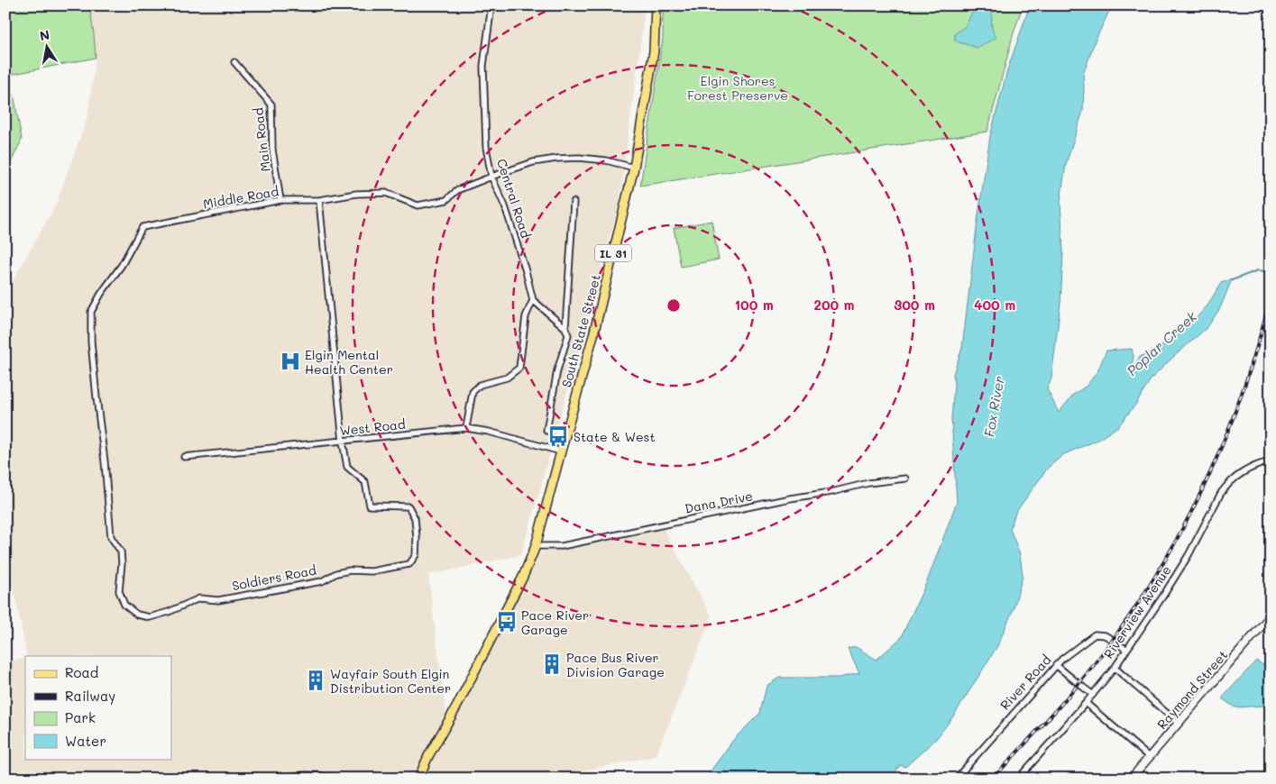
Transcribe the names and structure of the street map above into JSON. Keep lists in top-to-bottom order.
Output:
{
  "streets": {
    "main road": ["IL 31", "South State Street"],
    "street": [
      "Main Road",
      "Middle Road",
      "Central Road",
      "West Road",
      "Dana Drive",
      "Soldiers Road",
      "Riverview Avenue",
      "River Road",
      "Raymond Street"
    ]
  },
  "crossings": [
    ["Main Road", "Middle Road"],
    ["Middle Road", "Central Road"],
    ["Middle Road", "South State Street"],
    ["Middle Road", "Soldiers Road"],
    ["South State Street", "West Road"],
    ["South State Street", "Dana Drive"],
    ["West Road", "Soldiers Road"],
    ["Riverview Avenue", "River Road"]
  ],
  "water": ["Poplar Creek", "Fox River"],
  "parks": ["Elgin Shores Forest Preserve"],
  "places": {
    "hospital": ["Elgin Mental Health Center"],
    "bus stop": ["State & West", "Pace River Garage"],
    "building": ["Pace Bus River Division Garage", "Wayfair South Elgin Distribution Center"]
  },
  "legend": [
    "Road",
    "Railway",
    "Park",
    "Water"
  ],
  "north": "top",
  "rings": [
    "100 m",
    "200 m",
    "300 m",
    "400 m"
  ]
}
